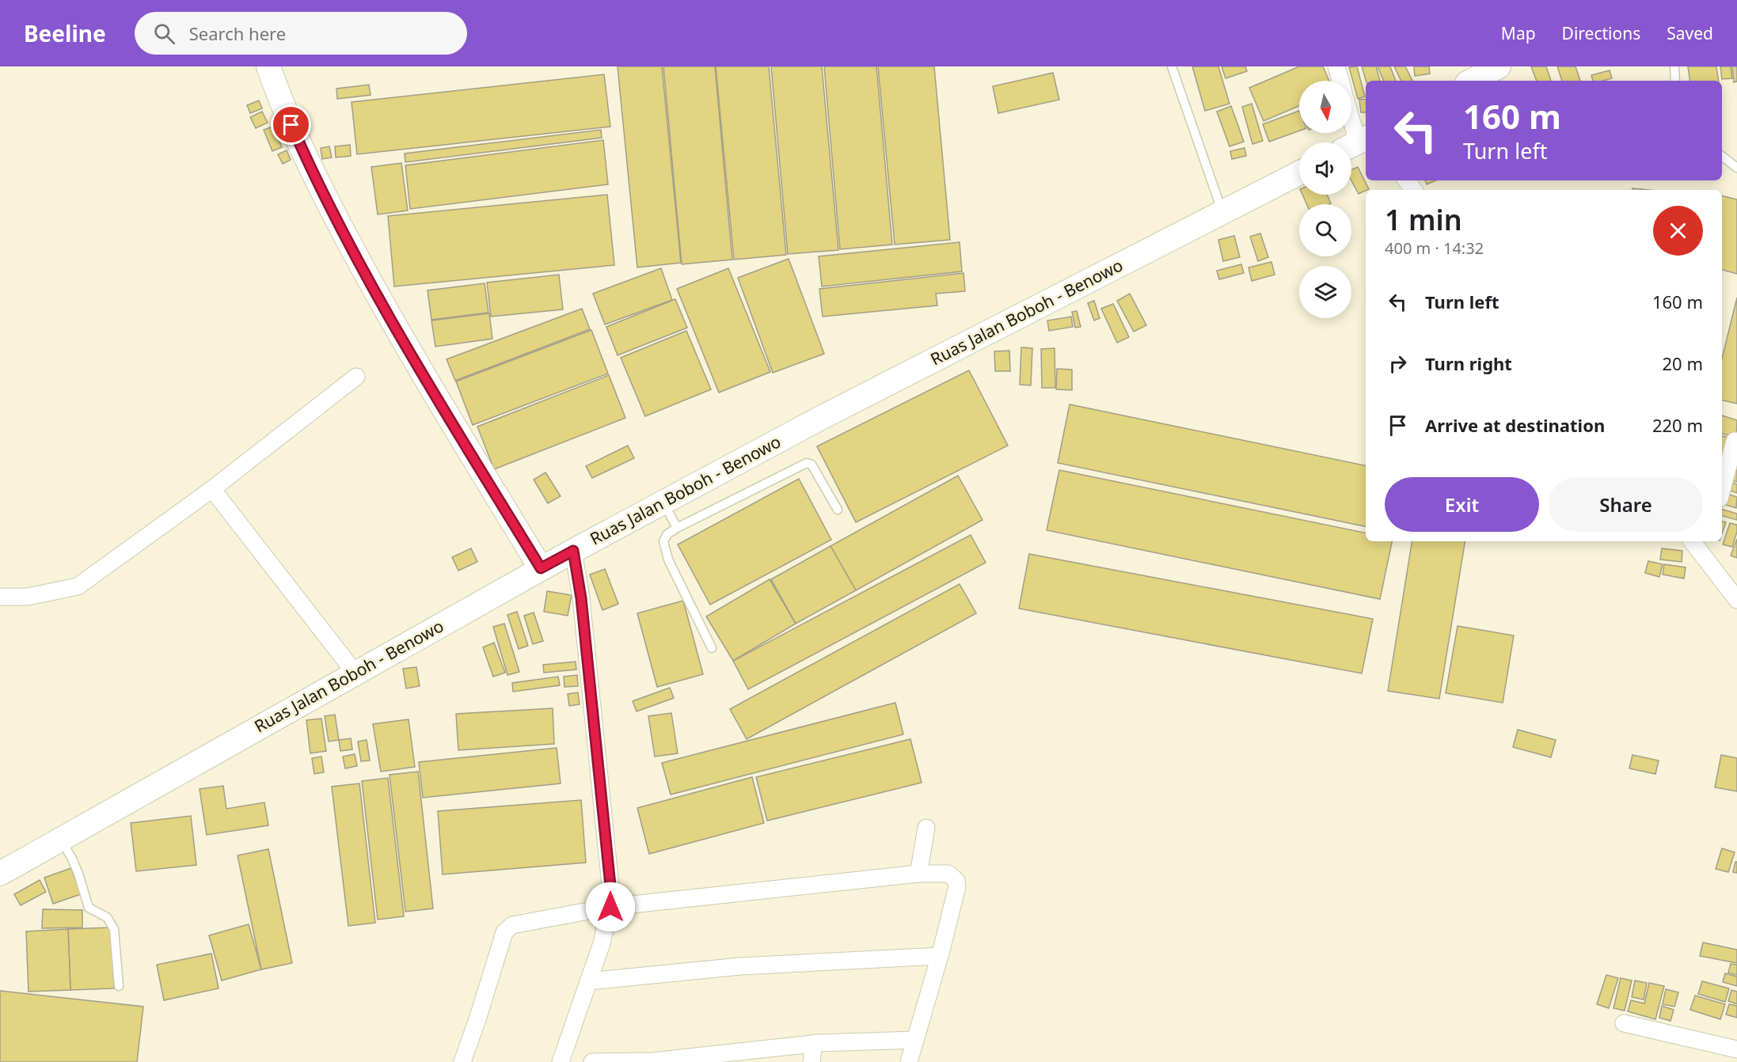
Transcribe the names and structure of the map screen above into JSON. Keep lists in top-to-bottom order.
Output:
{
  "streets": {
    "main road": ["Ruas Jalan Boboh - Benowo"]
  },
  "north": "bottom",
  "page": {
    "header": "Beeline",
    "search": "Search here",
    "nav": ["Map", "Directions", "Saved"],
    "turn": ["160 m", "Turn left"],
    "heading": ["1 min", "400 m · 14:32"],
    "list": [
      {
        "name": "Turn left",
        "value": "160 m"
      },
      {
        "name": "Turn right",
        "value": "20 m"
      },
      {
        "name": "Arrive at destination",
        "value": "220 m"
      }
    ],
    "buttons": ["Exit", "Share"]
  }
}
